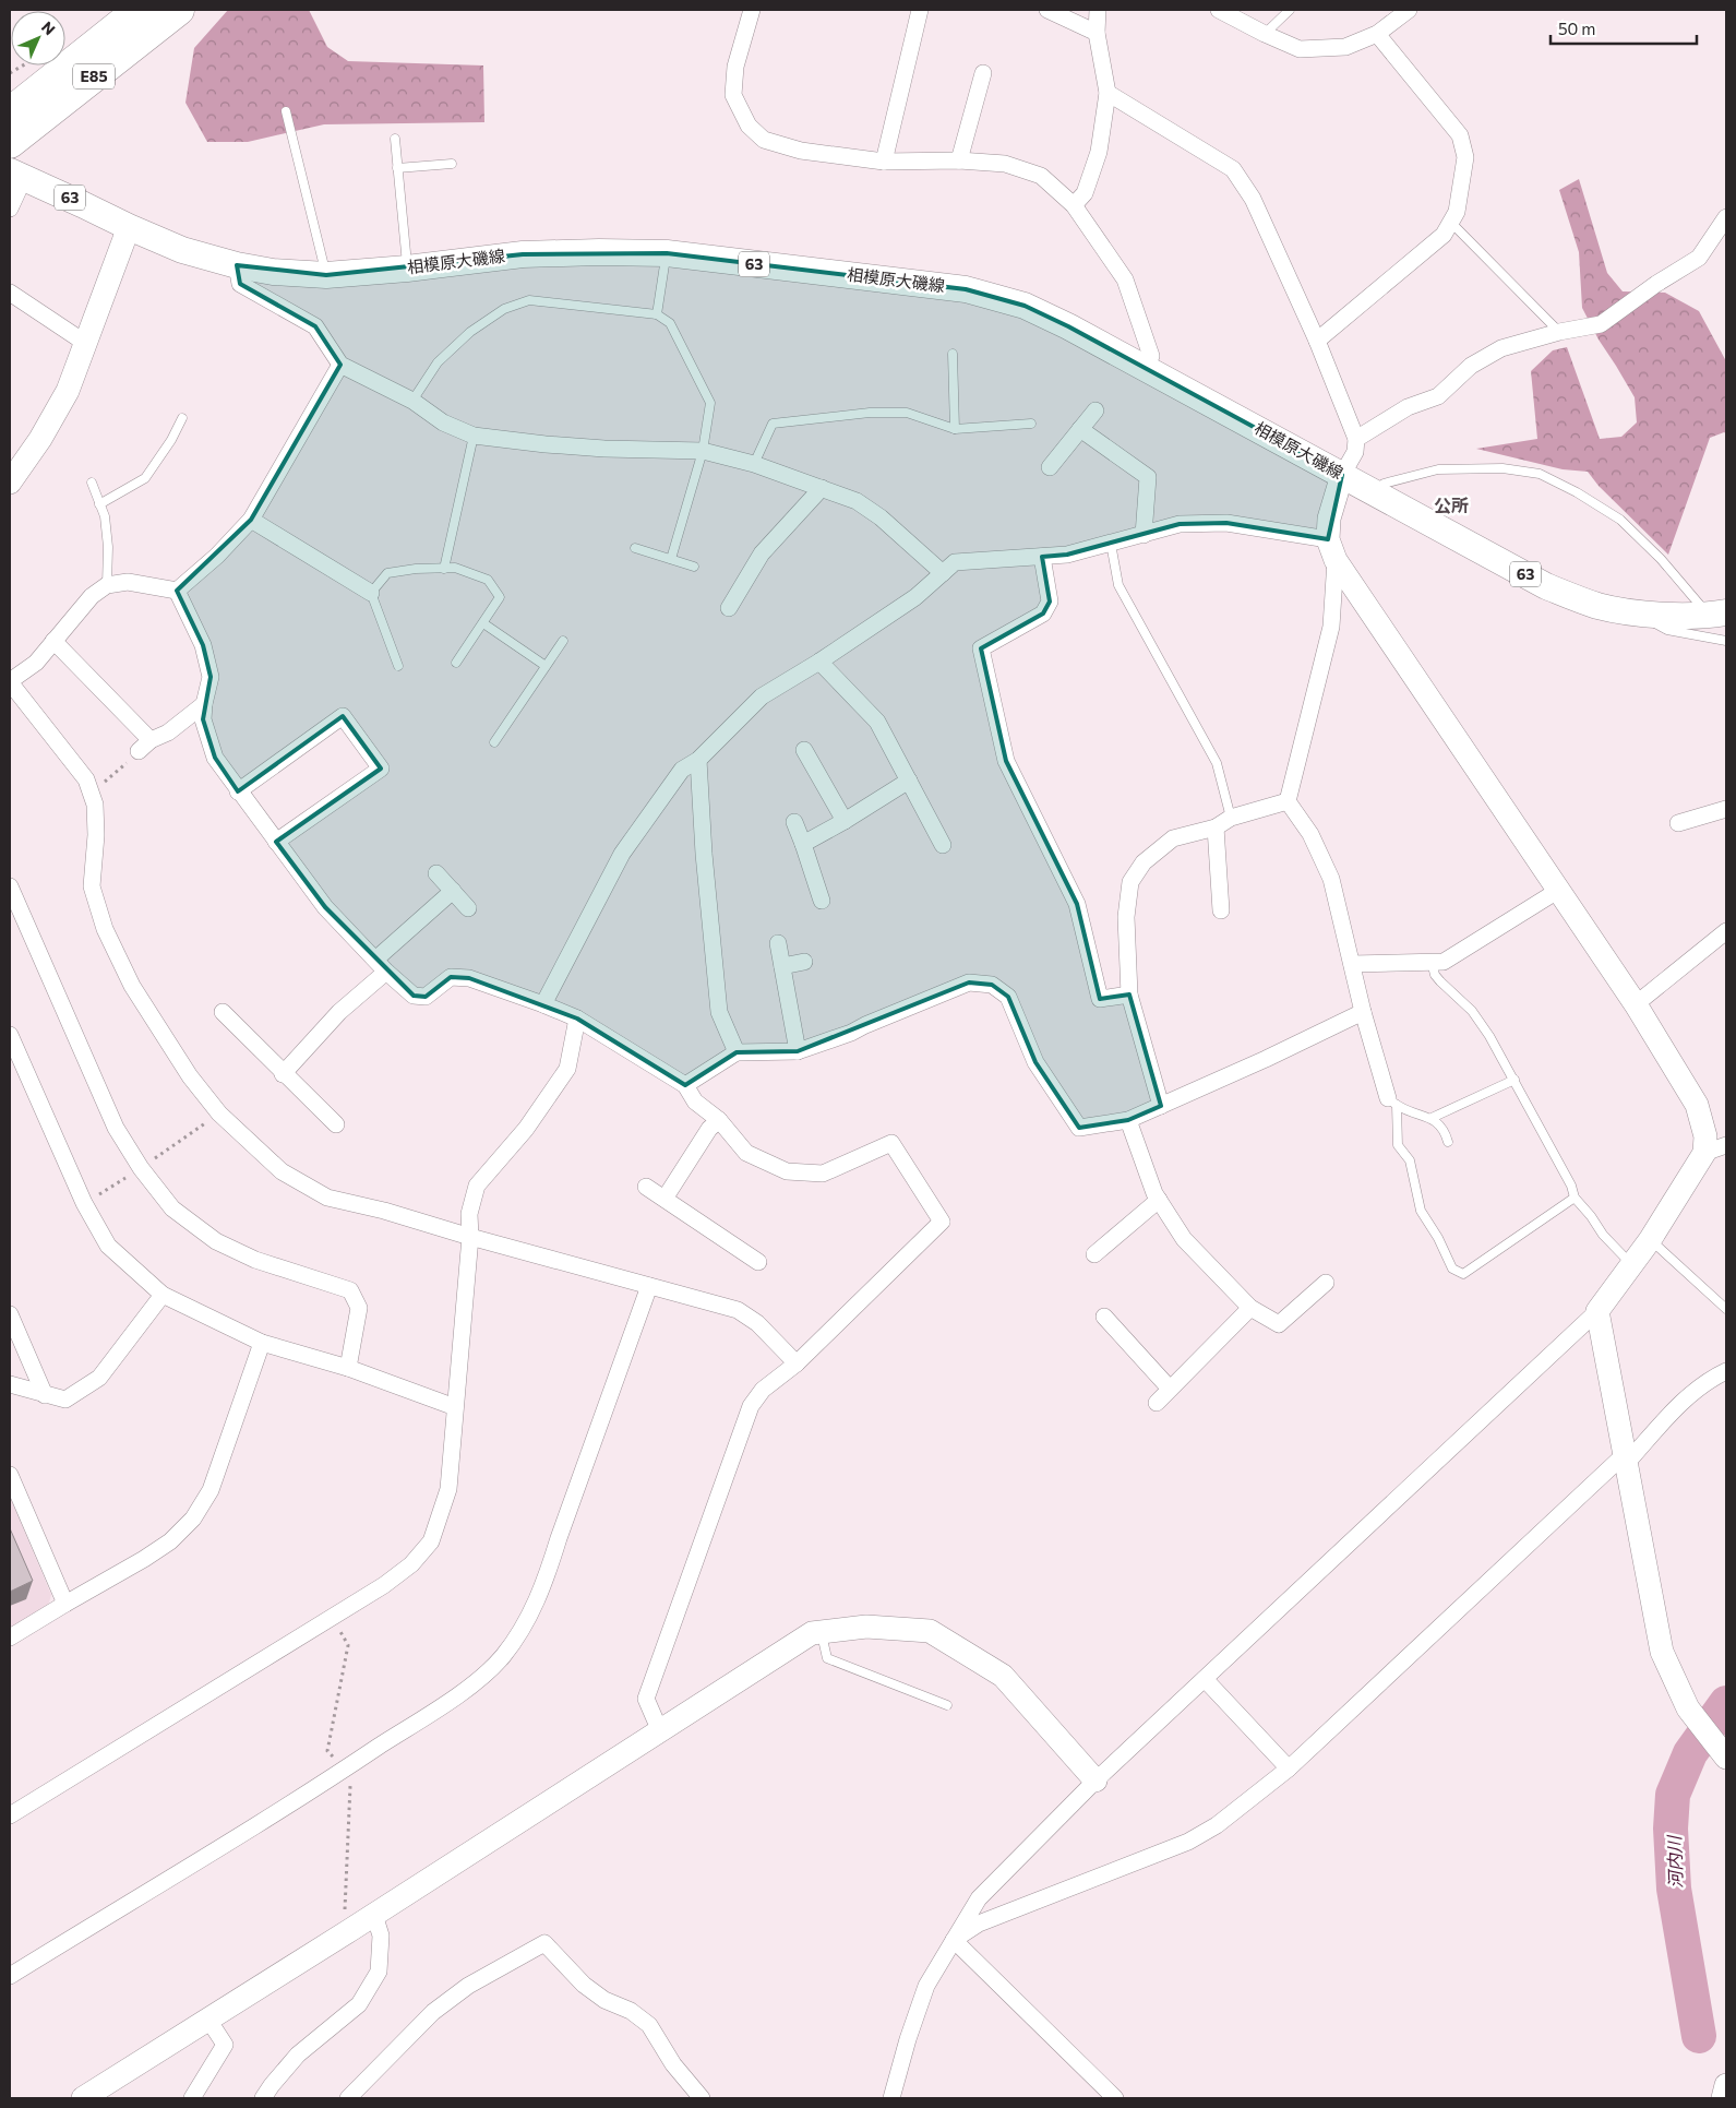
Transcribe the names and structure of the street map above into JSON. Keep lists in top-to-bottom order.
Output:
{
  "streets": {
    "highway": ["E85"],
    "main road": ["63", "相模原大磯線"]
  },
  "districts": ["公所"],
  "water": ["河内川"],
  "scale_bar": "50 m",
  "north": "top right"
}
